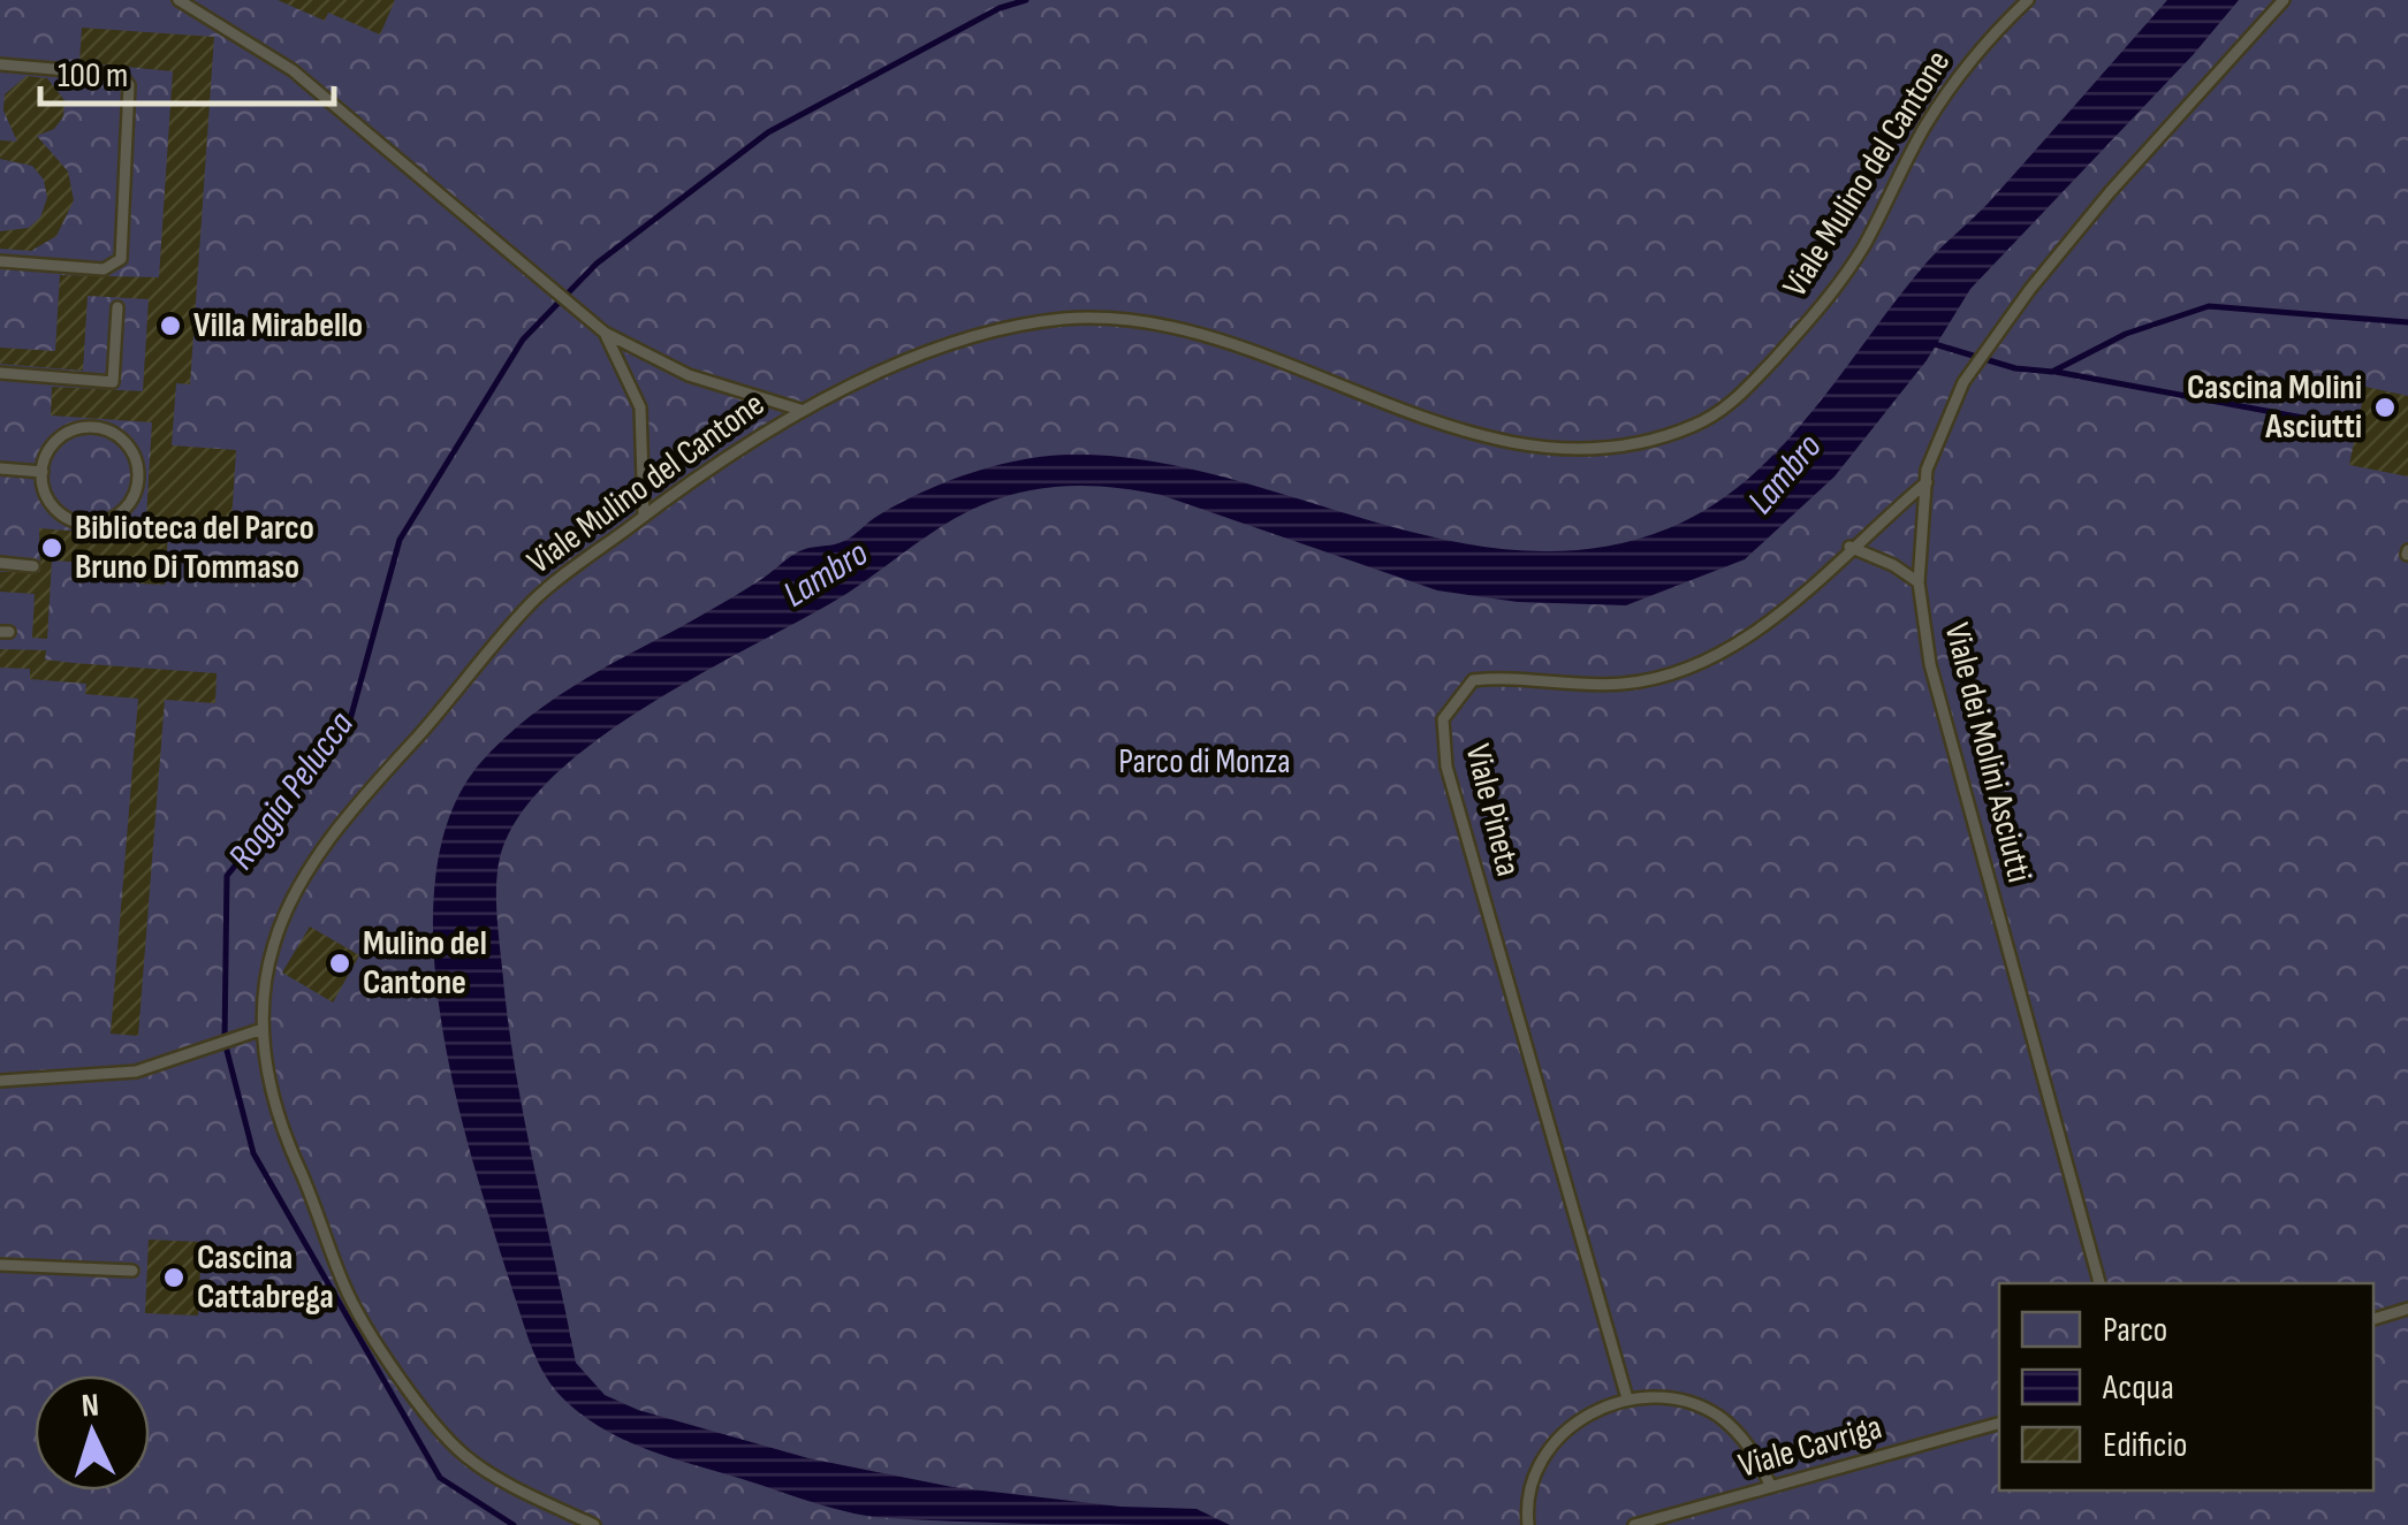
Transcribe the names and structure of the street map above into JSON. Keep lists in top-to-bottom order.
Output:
{
  "streets": {
    "lane": [
      "Viale Mulino del Cantone",
      "Viale dei Molini Asciutti",
      "Viale Pineta",
      "Viale Cavriga"
    ]
  },
  "crossings": [
    ["Viale dei Molini Asciutti", "Viale Pineta"]
  ],
  "water": ["Lambro", "Roggia Pelucca"],
  "parks": ["Parco di Monza"],
  "places": [
    "Villa Mirabello",
    "Cascina Molini Asciutti",
    "Biblioteca del Parco Bruno Di Tommaso",
    "Mulino del Cantone",
    "Cascina Cattabrega"
  ],
  "legend": ["Parco", "Acqua", "Edificio"],
  "scale_bar": "100 m",
  "north": "top"
}
